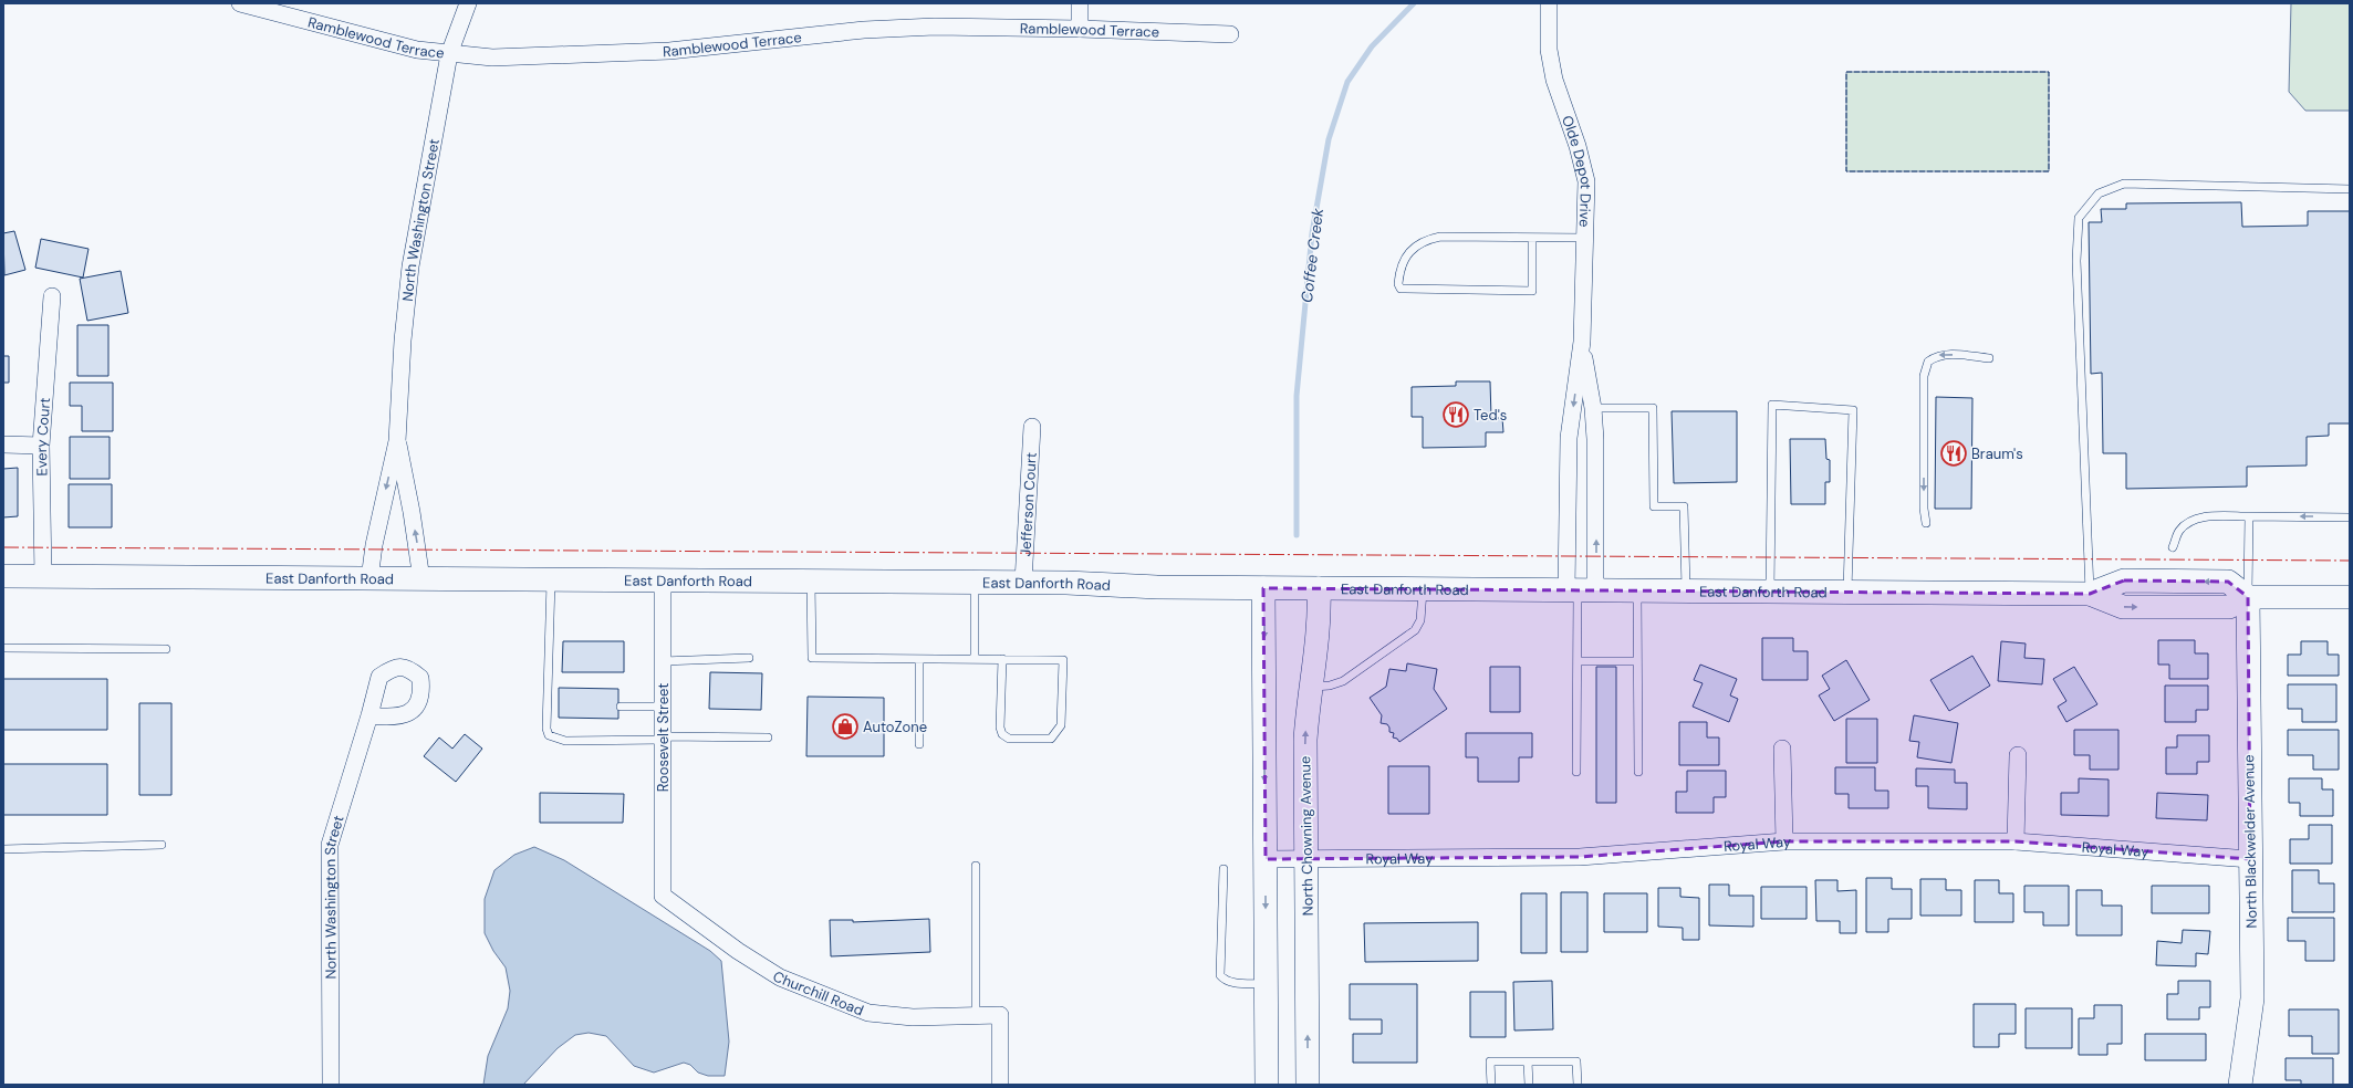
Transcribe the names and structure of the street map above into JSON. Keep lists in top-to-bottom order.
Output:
{
  "streets": {
    "main road": ["East Danforth Road", "North Chowning Avenue", "North Blackwelder Avenue"],
    "street": [
      "Ramblewood Terrace",
      "Olde Depot Drive",
      "North Washington Street",
      "Every Court",
      "Jefferson Court",
      "Roosevelt Street",
      "Royal Way",
      "Churchill Road"
    ]
  },
  "crossings": [
    ["Ramblewood Terrace", "North Washington Street"],
    ["Olde Depot Drive", "East Danforth Road"],
    ["North Washington Street", "East Danforth Road"],
    ["Every Court", "East Danforth Road"],
    ["Jefferson Court", "East Danforth Road"],
    ["East Danforth Road", "Roosevelt Street"],
    ["East Danforth Road", "North Chowning Avenue"],
    ["East Danforth Road", "North Blackwelder Avenue"],
    ["Roosevelt Street", "Churchill Road"],
    ["North Chowning Avenue", "Royal Way"],
    ["North Blackwelder Avenue", "Royal Way"]
  ],
  "water": ["Coffee Creek"],
  "places": {
    "restaurant": ["Ted's", "Braum's"],
    "shop": ["AutoZone"]
  }
}
